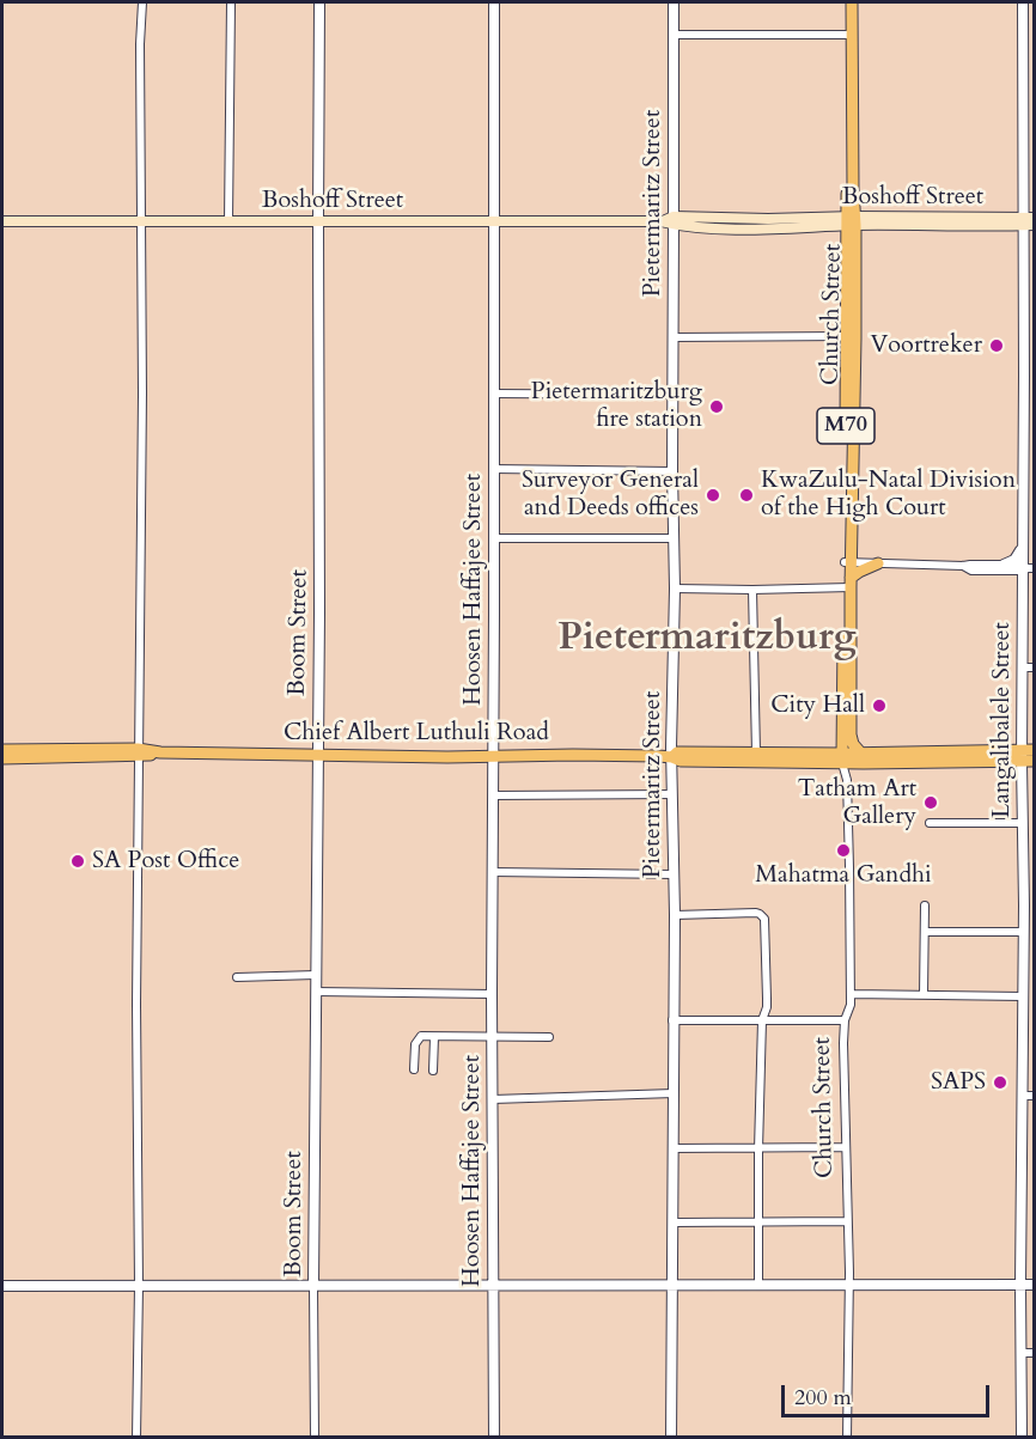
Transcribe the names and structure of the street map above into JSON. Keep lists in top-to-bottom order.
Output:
{
  "streets": {
    "main road": [
      "Boshoff Street",
      "Church Street",
      "M70",
      "Chief Albert Luthuli Road"
    ],
    "street": [
      "Pietermaritz Street",
      "Hoosen Haffajee Street",
      "Boom Street",
      "Langalibalele Street"
    ]
  },
  "crossings": [
    ["Boshoff Street", "Pietermaritz Street"],
    ["Boshoff Street", "Church Street"],
    ["Boshoff Street", "Hoosen Haffajee Street"],
    ["Boshoff Street", "Boom Street"],
    ["Boshoff Street", "Langalibalele Street"],
    ["Pietermaritz Street", "Chief Albert Luthuli Road"],
    ["Church Street", "Chief Albert Luthuli Road"],
    ["Hoosen Haffajee Street", "Chief Albert Luthuli Road"],
    ["Boom Street", "Chief Albert Luthuli Road"],
    ["Langalibalele Street", "Chief Albert Luthuli Road"]
  ],
  "districts": ["Pietermaritzburg"],
  "places": [
    "Voortreker",
    "Pietermaritzburg fire station",
    "Surveyor General and Deeds offices",
    "KwaZulu-Natal Division of the High Court",
    "City Hall",
    "Tatham Art Gallery",
    "Mahatma Gandhi",
    "SA Post Office",
    "SAPS"
  ],
  "scale_bar": "200 m"
}
